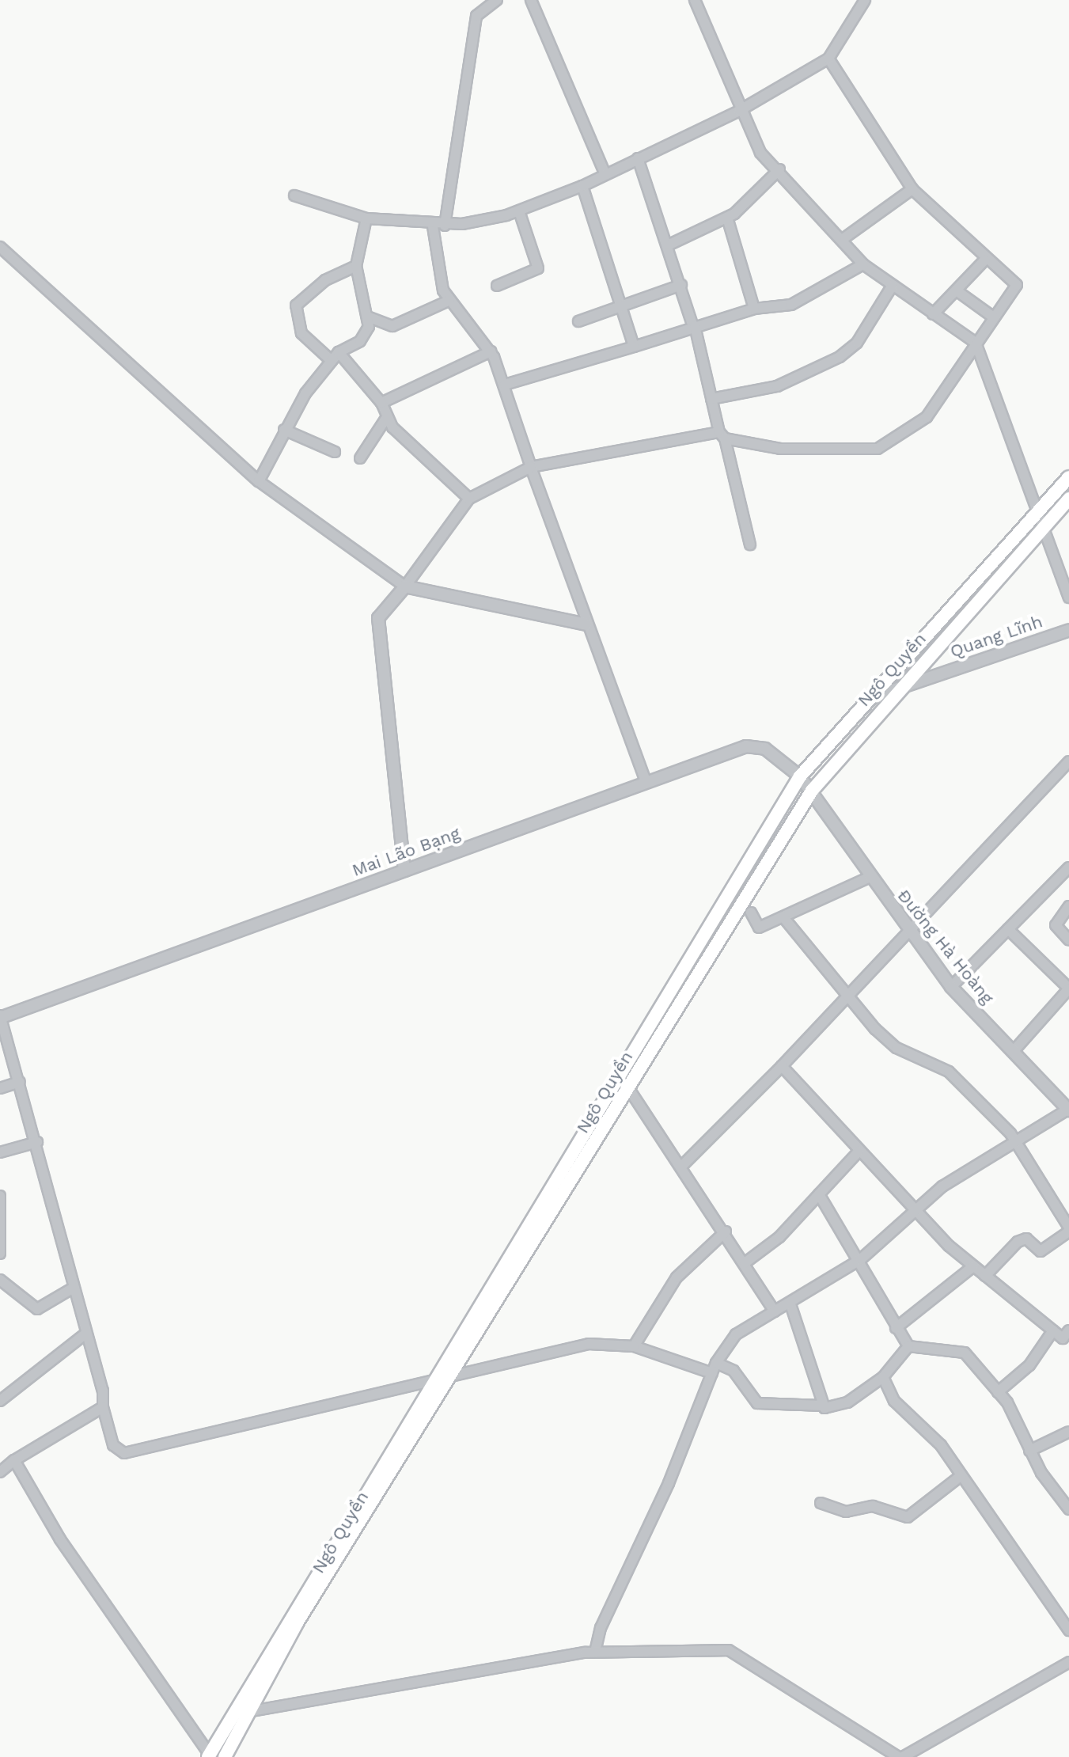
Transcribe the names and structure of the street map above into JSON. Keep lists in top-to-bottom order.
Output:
{
  "streets": {
    "main road": ["Ngô Quyền"],
    "street": ["Quang Lĩnh", "Mai Lão Bạng", "Đường Hà Hoàng"]
  },
  "crossings": [
    ["Quang Lĩnh", "Ngô Quyền"],
    ["Ngô Quyền", "Mai Lão Bạng"],
    ["Ngô Quyền", "Đường Hà Hoàng"],
    ["Mai Lão Bạng", "Đường Hà Hoàng"]
  ]
}
